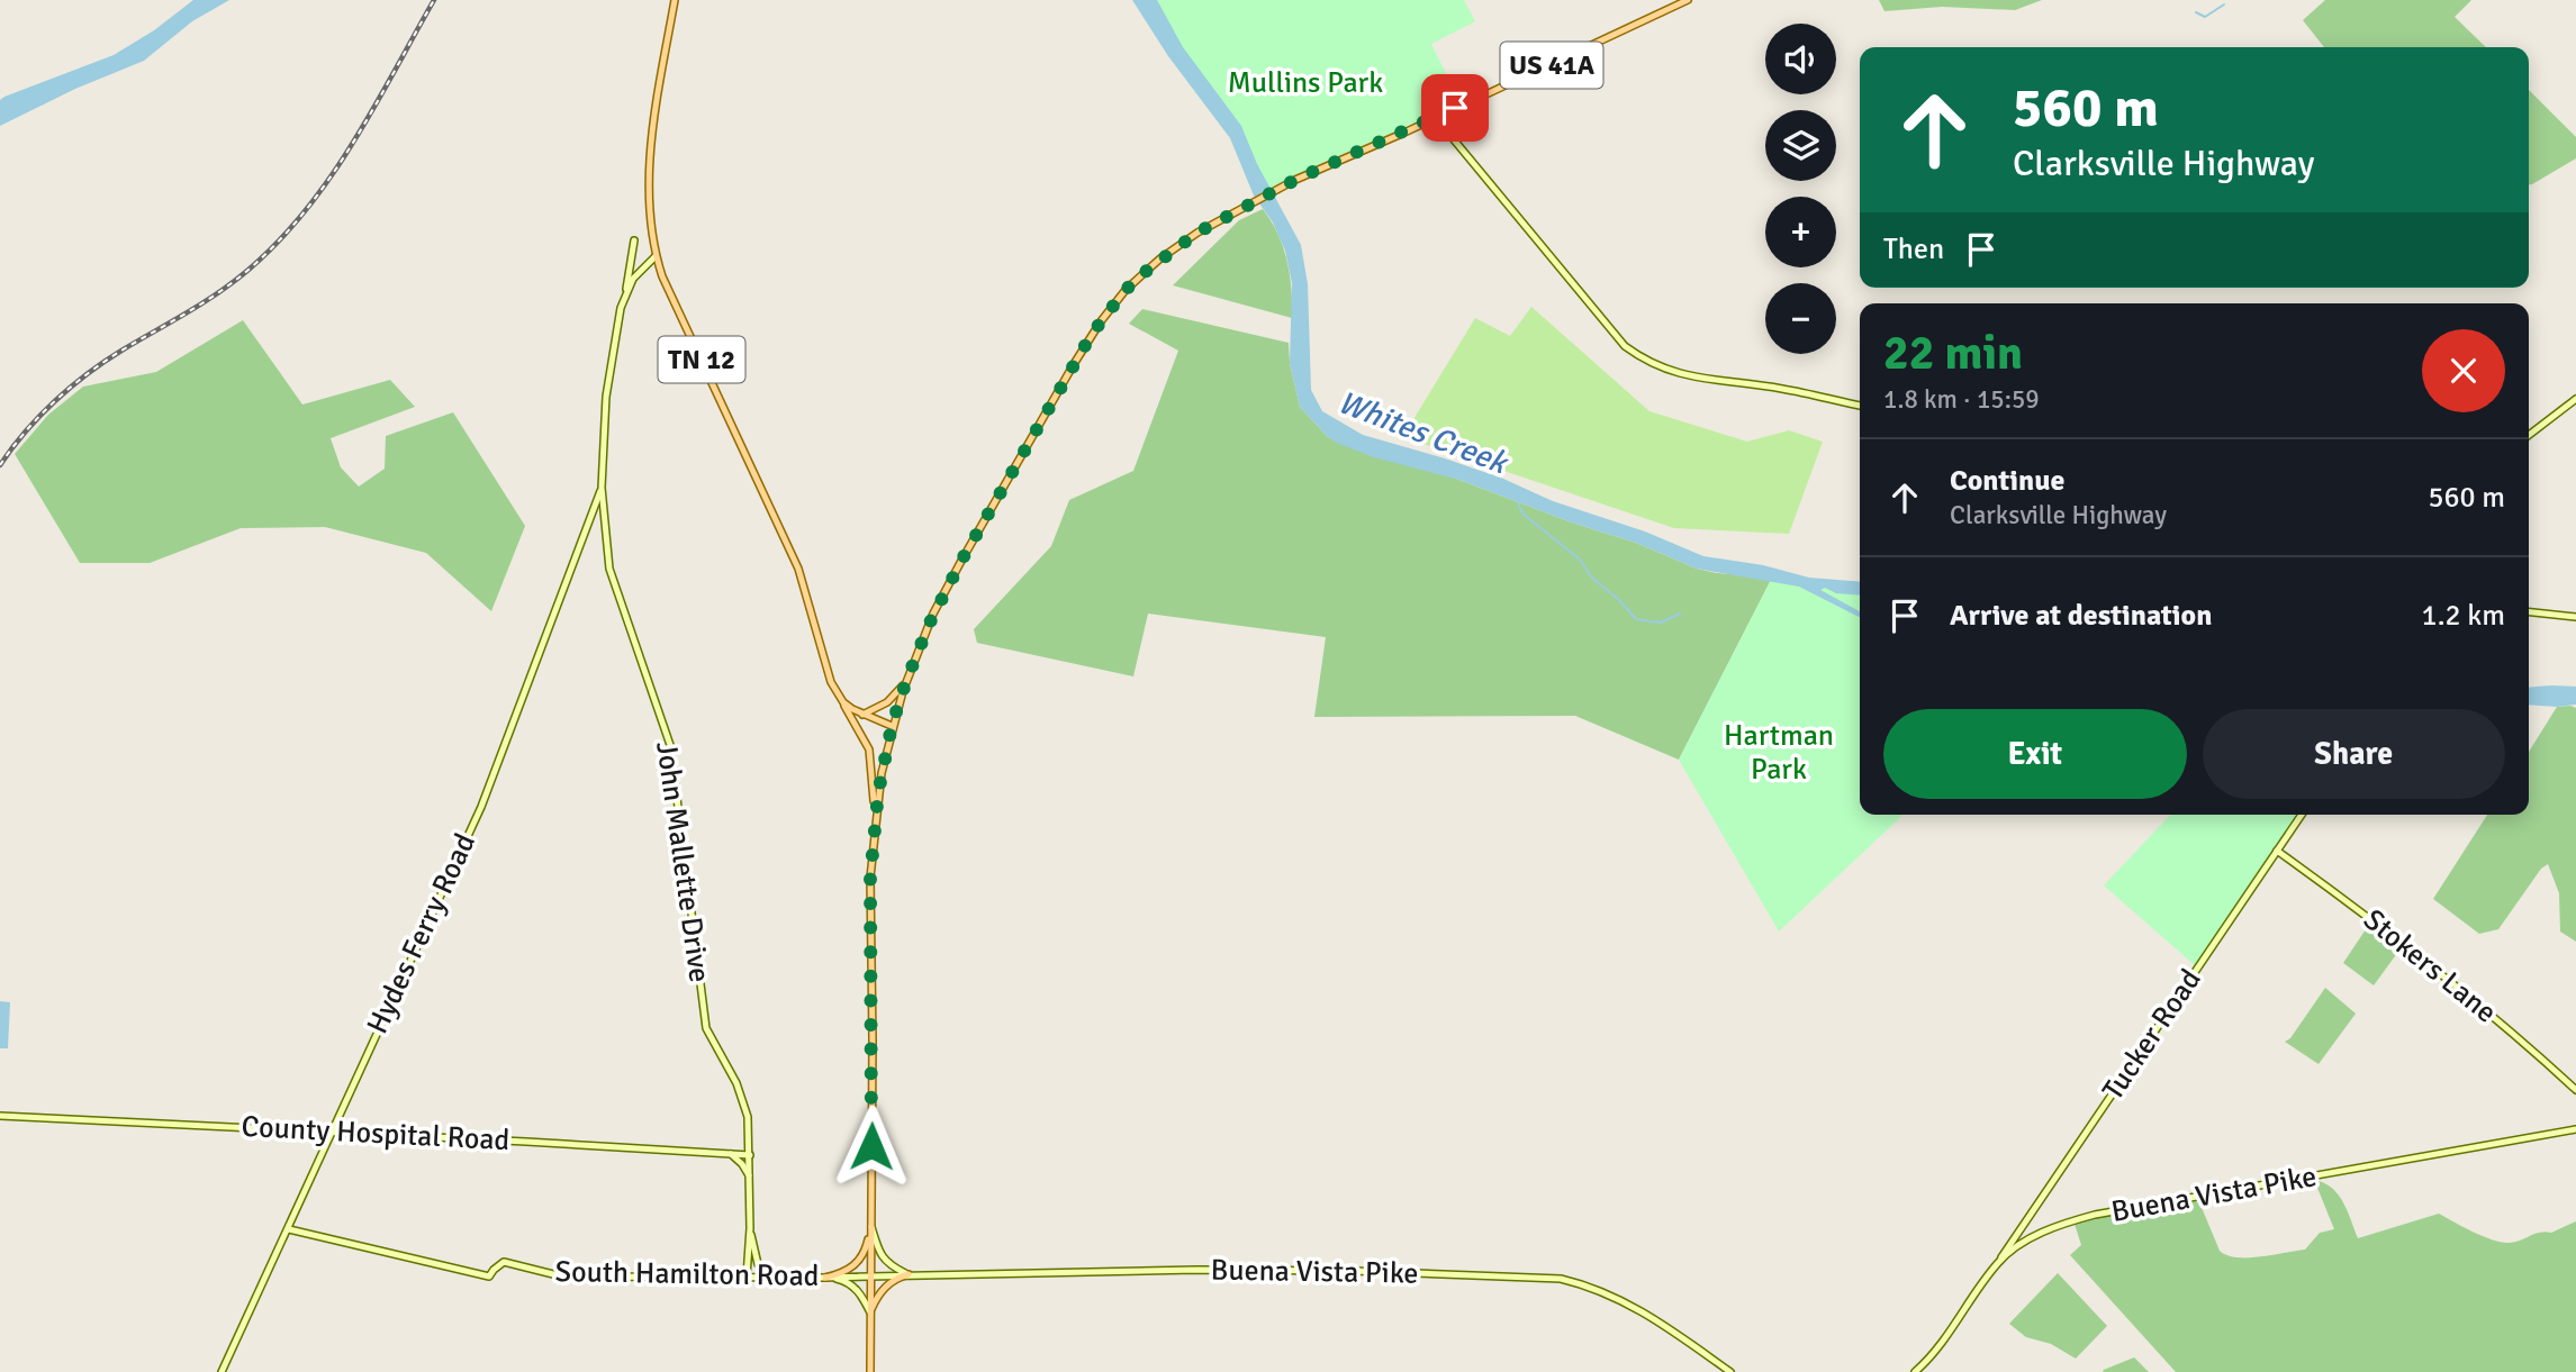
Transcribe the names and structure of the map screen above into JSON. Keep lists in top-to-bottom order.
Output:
{
  "streets": {
    "main road": ["US 41A", "TN 12"],
    "street": [
      "John Mallette Drive",
      "Hydes Ferry Road",
      "Stokers Lane",
      "Tucker Road",
      "County Hospital Road",
      "Buena Vista Pike",
      "South Hamilton Road"
    ]
  },
  "crossings": [
    ["US 41A", "Buena Vista Pike"],
    ["US 41A", "South Hamilton Road"],
    ["John Mallette Drive", "Hydes Ferry Road"],
    ["John Mallette Drive", "County Hospital Road"],
    ["John Mallette Drive", "South Hamilton Road"],
    ["Hydes Ferry Road", "County Hospital Road"],
    ["Hydes Ferry Road", "South Hamilton Road"],
    ["Stokers Lane", "Tucker Road"],
    ["Tucker Road", "Buena Vista Pike"],
    ["Buena Vista Pike", "South Hamilton Road"]
  ],
  "water": ["Whites Creek"],
  "parks": ["Mullins Park", "Hartman Park"],
  "page": {
    "map_buttons": ["+", "−"],
    "turn": ["560 m", "Clarksville Highway"],
    "then": "Then",
    "heading": ["22 min", "1.8 km · 15:59"],
    "list": [
      {
        "name": "Continue",
        "note": "Clarksville Highway",
        "value": "560 m"
      },
      {
        "name": "Arrive at destination",
        "value": "1.2 km"
      }
    ],
    "buttons": ["Exit", "Share"]
  }
}
